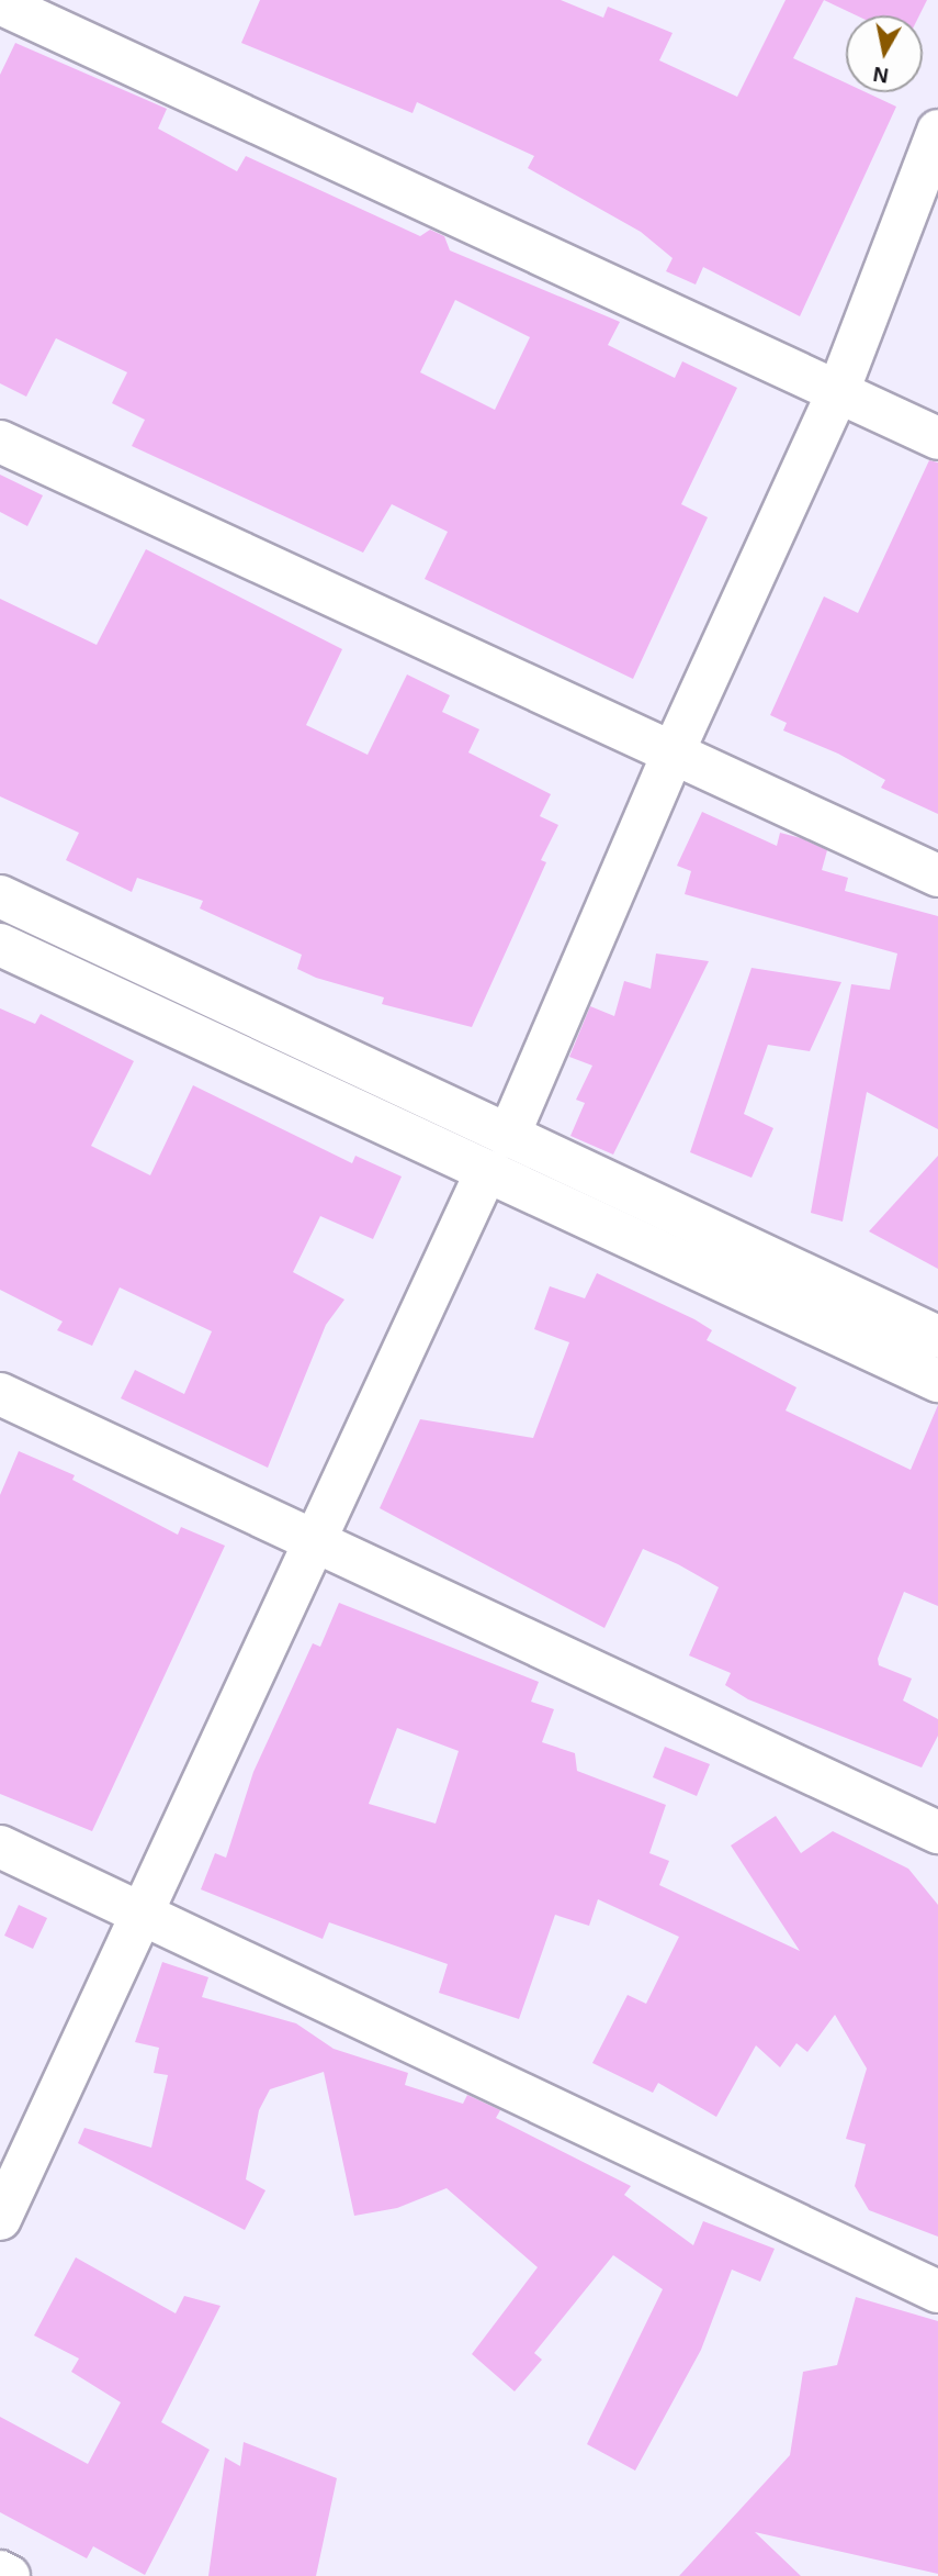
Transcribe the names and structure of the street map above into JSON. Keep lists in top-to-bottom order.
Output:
{
  "north": "bottom"
}
